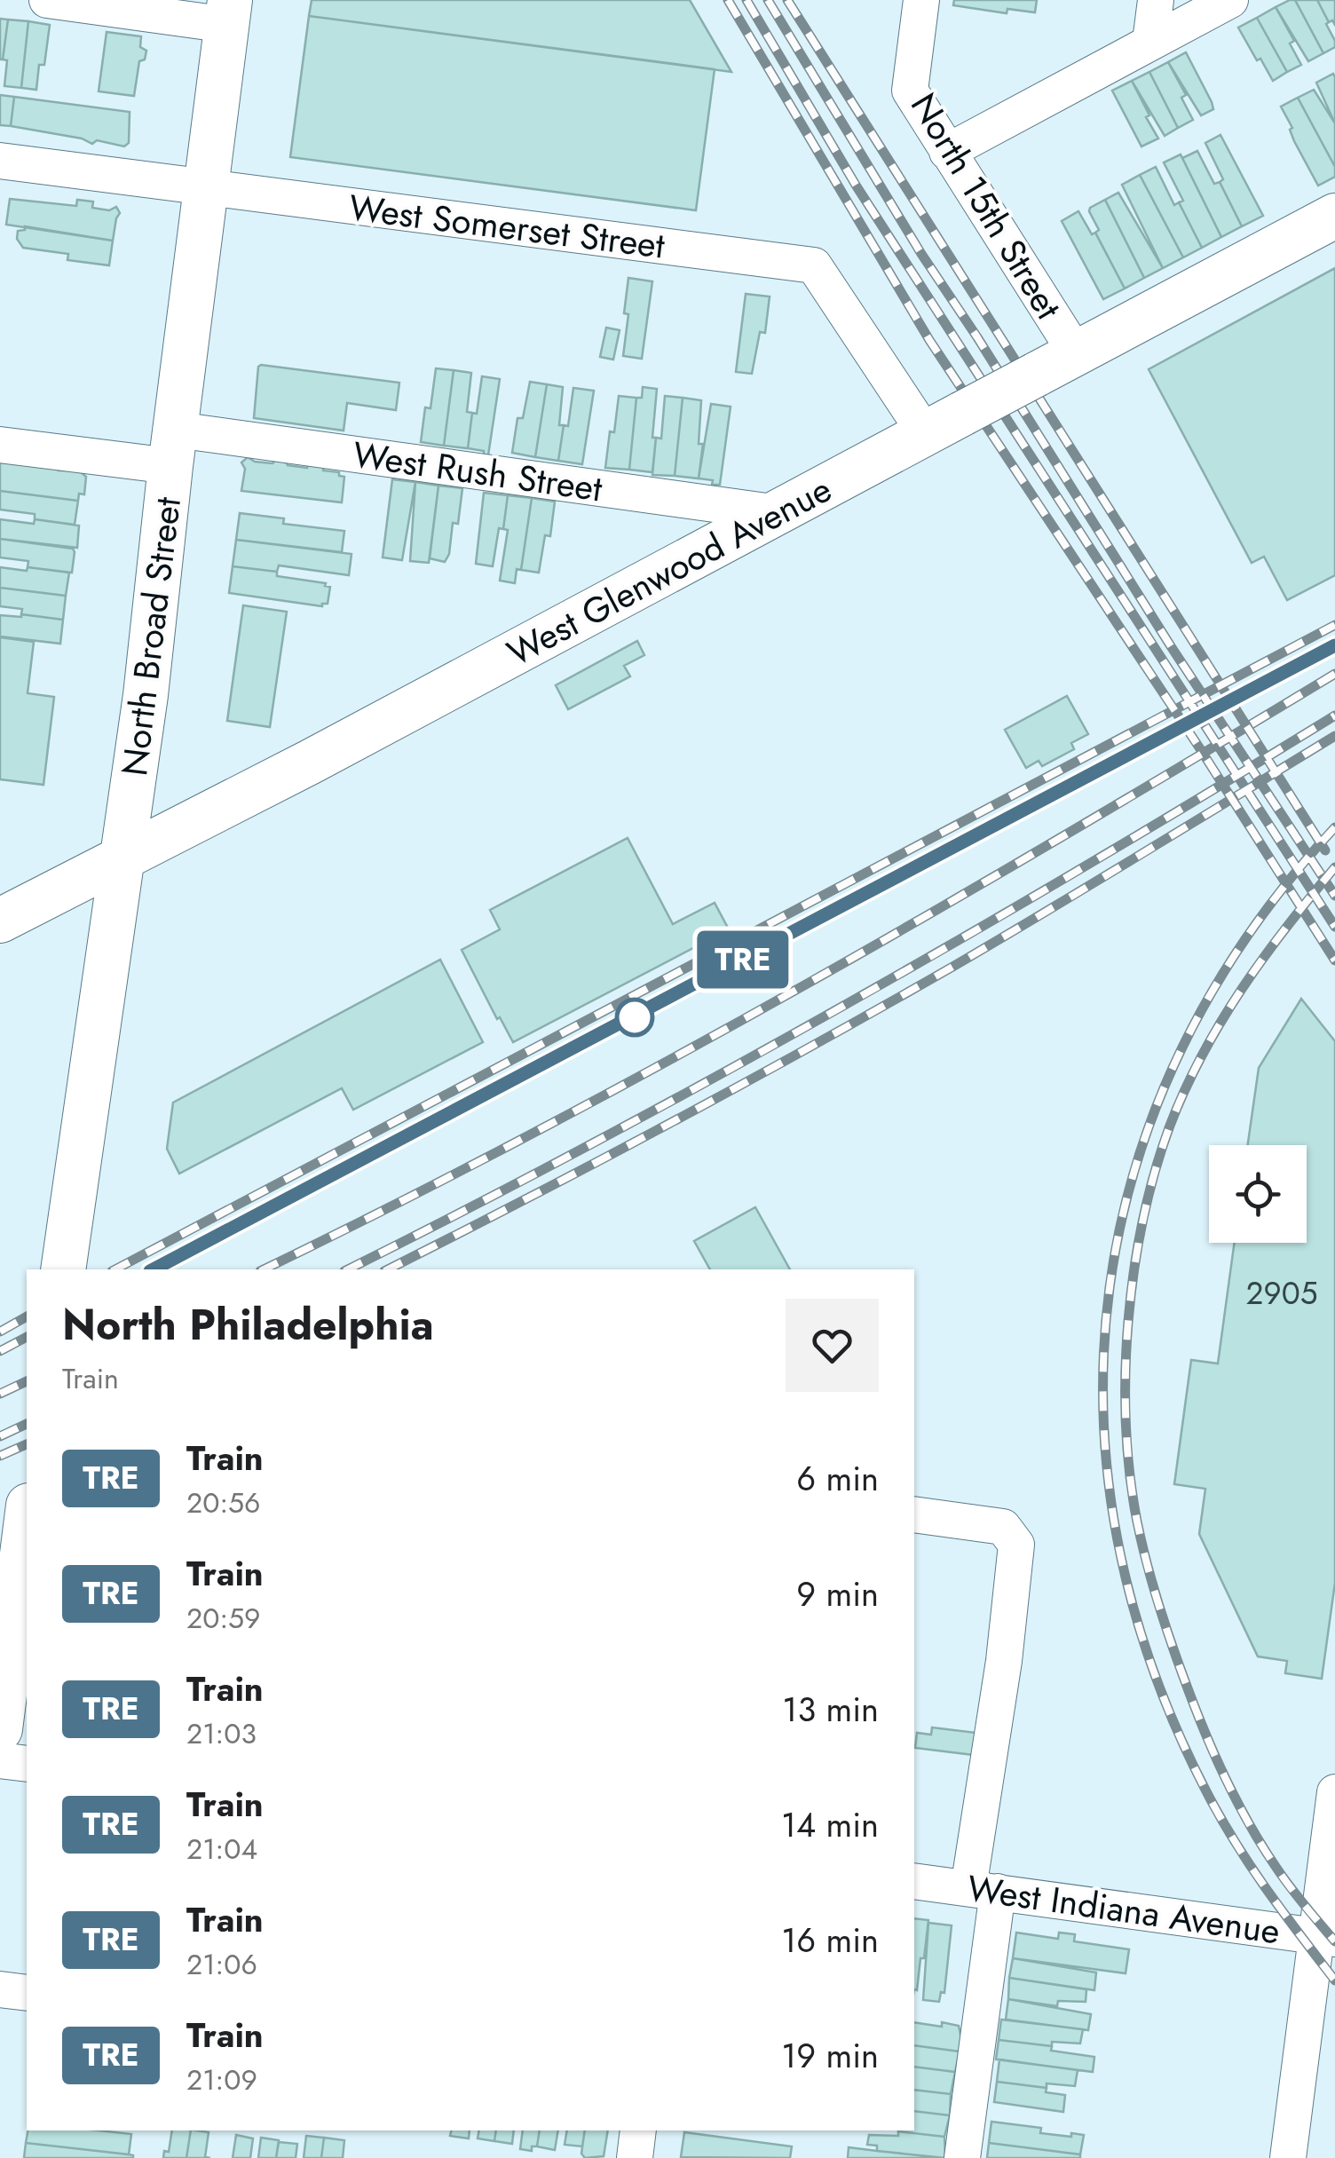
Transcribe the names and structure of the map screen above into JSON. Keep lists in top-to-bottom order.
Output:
{
  "streets": {
    "main road": ["West Glenwood Avenue", "North Broad Street"],
    "street": [
      "North 15th Street",
      "West Somerset Street",
      "West Rush Street",
      "West Indiana Avenue"
    ]
  },
  "crossings": [
    ["North 15th Street", "West Glenwood Avenue"],
    ["West Somerset Street", "West Glenwood Avenue"],
    ["West Somerset Street", "North Broad Street"],
    ["West Rush Street", "West Glenwood Avenue"],
    ["West Rush Street", "North Broad Street"],
    ["West Glenwood Avenue", "North Broad Street"]
  ],
  "house_numbers": ["2905"],
  "page": {
    "on_map": "TRE",
    "heading": ["North Philadelphia", "Train"],
    "list": [
      {
        "mark": "TRE",
        "name": "Train",
        "note": "20:56",
        "value": "6 min"
      },
      {
        "mark": "TRE",
        "name": "Train",
        "note": "20:59",
        "value": "9 min"
      },
      {
        "mark": "TRE",
        "name": "Train",
        "note": "21:03",
        "value": "13 min"
      },
      {
        "mark": "TRE",
        "name": "Train",
        "note": "21:04",
        "value": "14 min"
      },
      {
        "mark": "TRE",
        "name": "Train",
        "note": "21:06",
        "value": "16 min"
      },
      {
        "mark": "TRE",
        "name": "Train",
        "note": "21:09",
        "value": "19 min"
      }
    ]
  }
}
